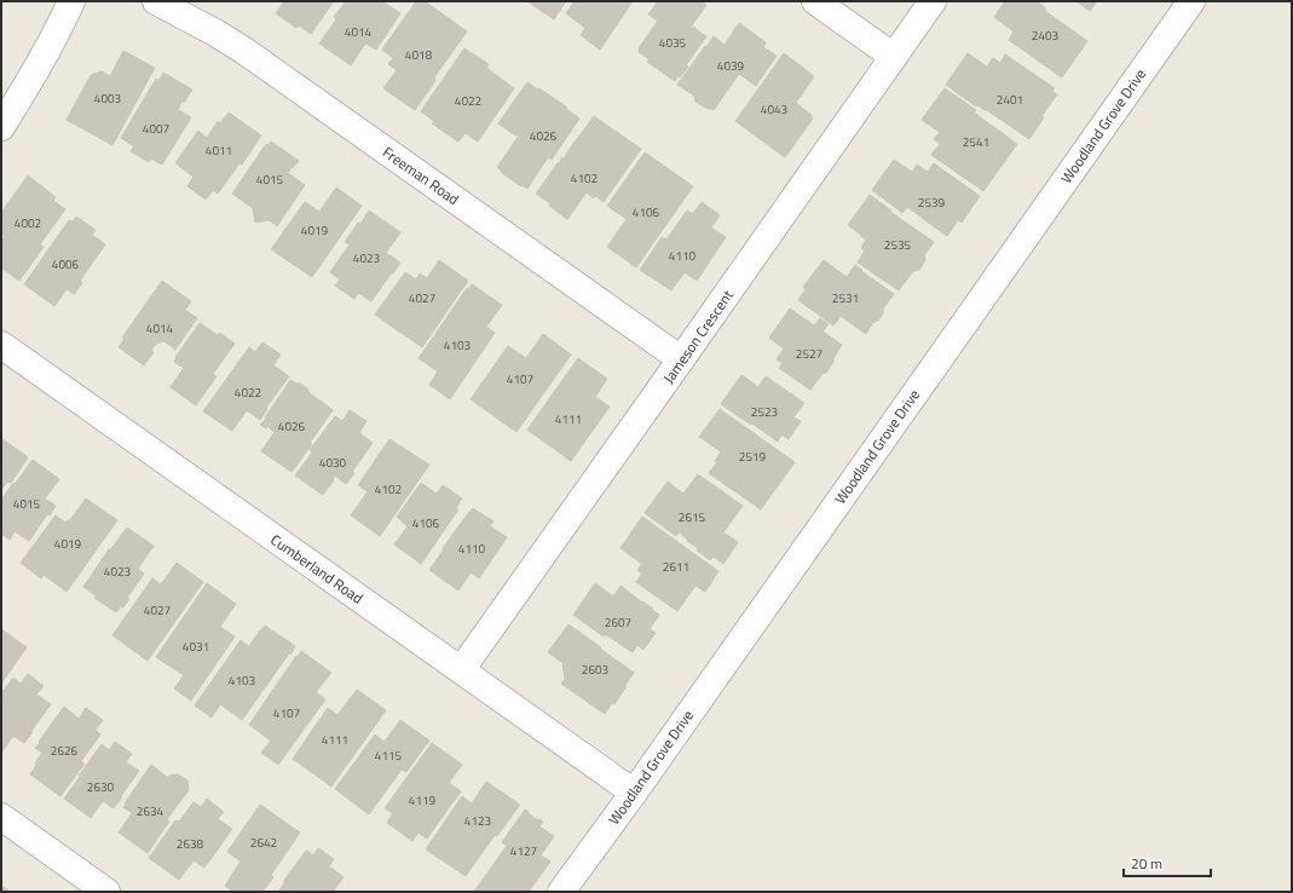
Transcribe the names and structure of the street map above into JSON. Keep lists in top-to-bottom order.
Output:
{
  "streets": {
    "street": [
      "Woodland Grove Drive",
      "Freeman Road",
      "Jameson Crescent",
      "Cumberland Road"
    ]
  },
  "crossings": [
    ["Woodland Grove Drive", "Cumberland Road"],
    ["Freeman Road", "Jameson Crescent"],
    ["Jameson Crescent", "Cumberland Road"]
  ],
  "house_numbers": [
    "4014",
    "2403",
    "4035",
    "4018",
    "4039",
    "4003",
    "2401",
    "4022",
    "4043",
    "4007",
    "4026",
    "2541",
    "4011",
    "4102",
    "4015",
    "2539",
    "4106",
    "4002",
    "4019",
    "2535",
    "4110",
    "4023",
    "4006",
    "4027",
    "2531",
    "4014",
    "4103",
    "2527",
    "4107",
    "4022",
    "2523",
    "4111",
    "4026",
    "2519",
    "4030",
    "4102",
    "4015",
    "2615",
    "4106",
    "4019",
    "4110",
    "2611",
    "4023",
    "4027",
    "2607",
    "4031",
    "2603",
    "4103",
    "4107",
    "4111",
    "2626",
    "4115",
    "2630",
    "4119",
    "2634",
    "4123",
    "2642",
    "2638",
    "4127"
  ],
  "scale_bar": "20 m"
}
